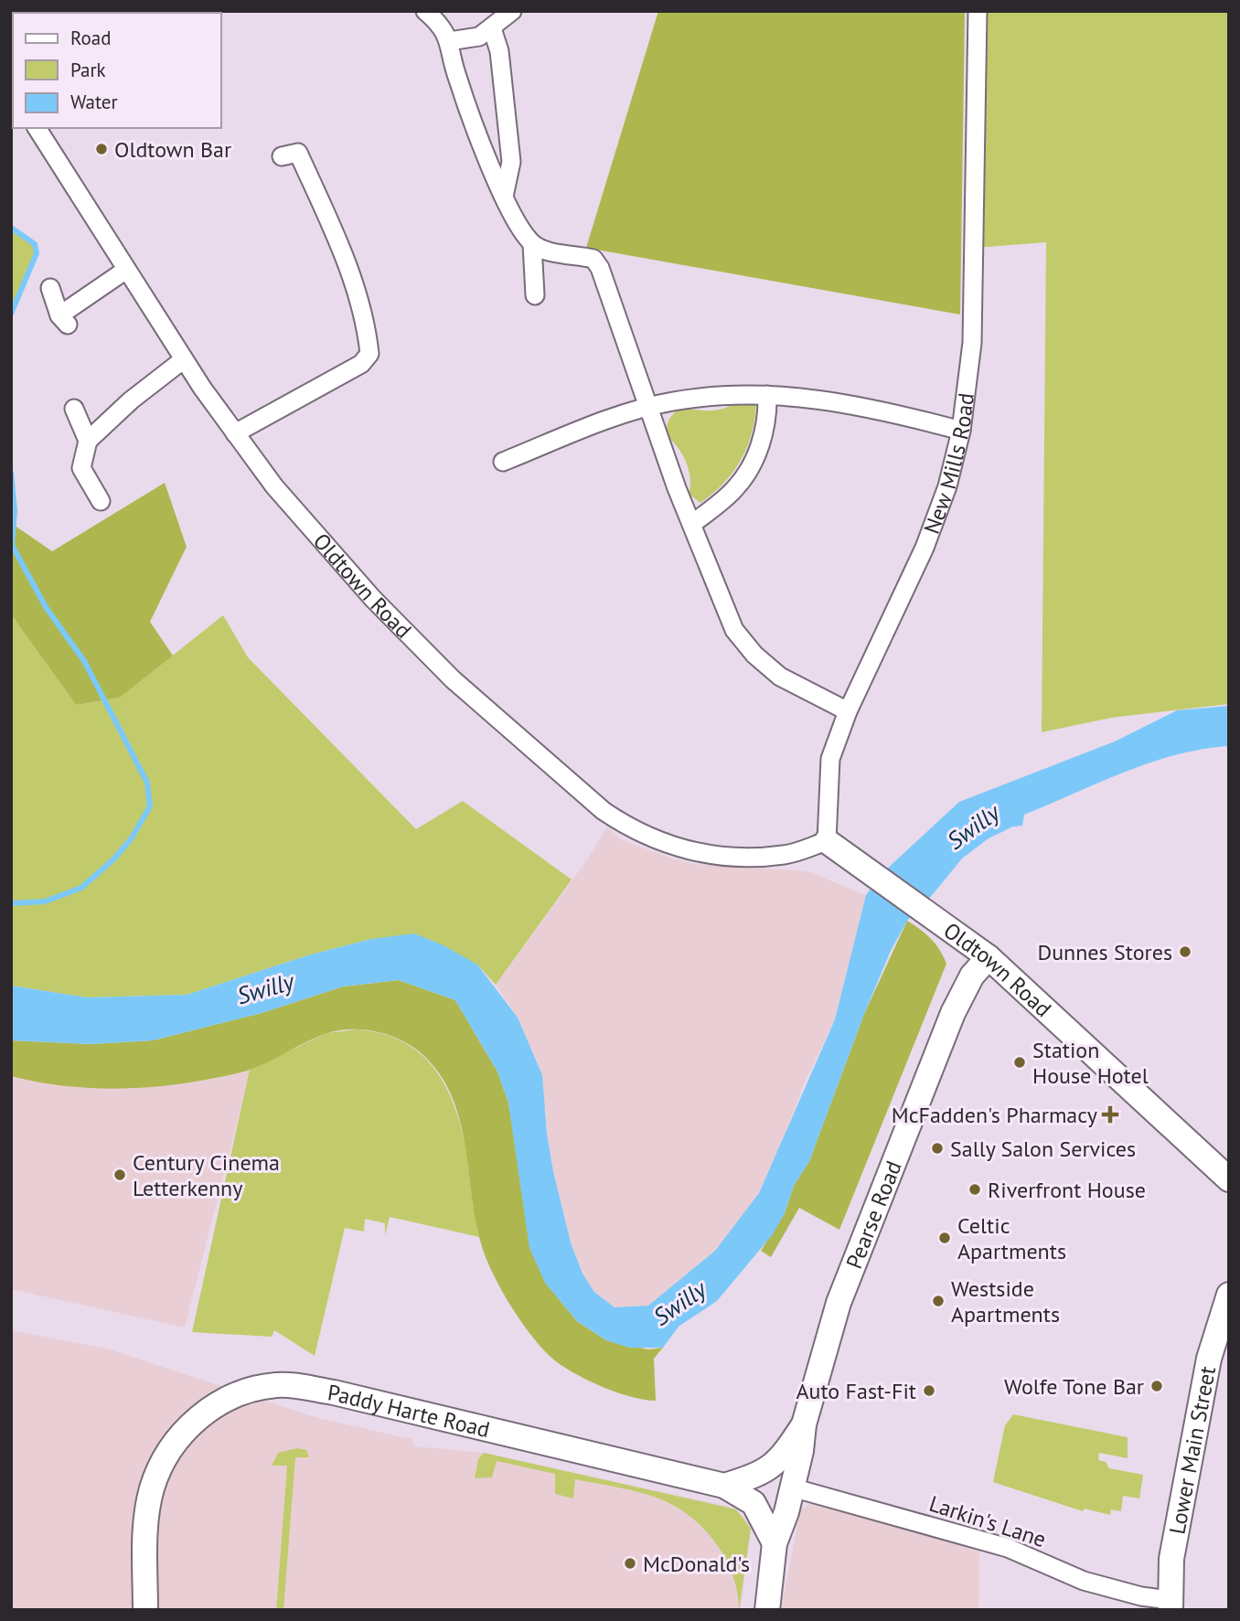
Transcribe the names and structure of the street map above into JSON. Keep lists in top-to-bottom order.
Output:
{
  "streets": {
    "main road": [
      "Oldtown Road",
      "Pearse Road",
      "Paddy Harte Road",
      "Lower Main Street"
    ],
    "street": ["New Mills Road", "Larkin's Lane"]
  },
  "crossings": [
    ["New Mills Road", "Oldtown Road"],
    ["Oldtown Road", "Pearse Road"],
    ["Pearse Road", "Larkin's Lane"],
    ["Lower Main Street", "Larkin's Lane"]
  ],
  "water": ["Swilly"],
  "places": {
    "other": [
      "Oldtown Bar",
      "Dunnes Stores",
      "Station House Hotel",
      "Sally Salon Services",
      "Century Cinema Letterkenny",
      "Riverfront House",
      "Celtic Apartments",
      "Westside Apartments",
      "Wolfe Tone Bar",
      "Auto Fast-Fit",
      "McDonald's"
    ],
    "health": ["McFadden's Pharmacy"]
  },
  "legend": ["Road", "Park", "Water"]
}
